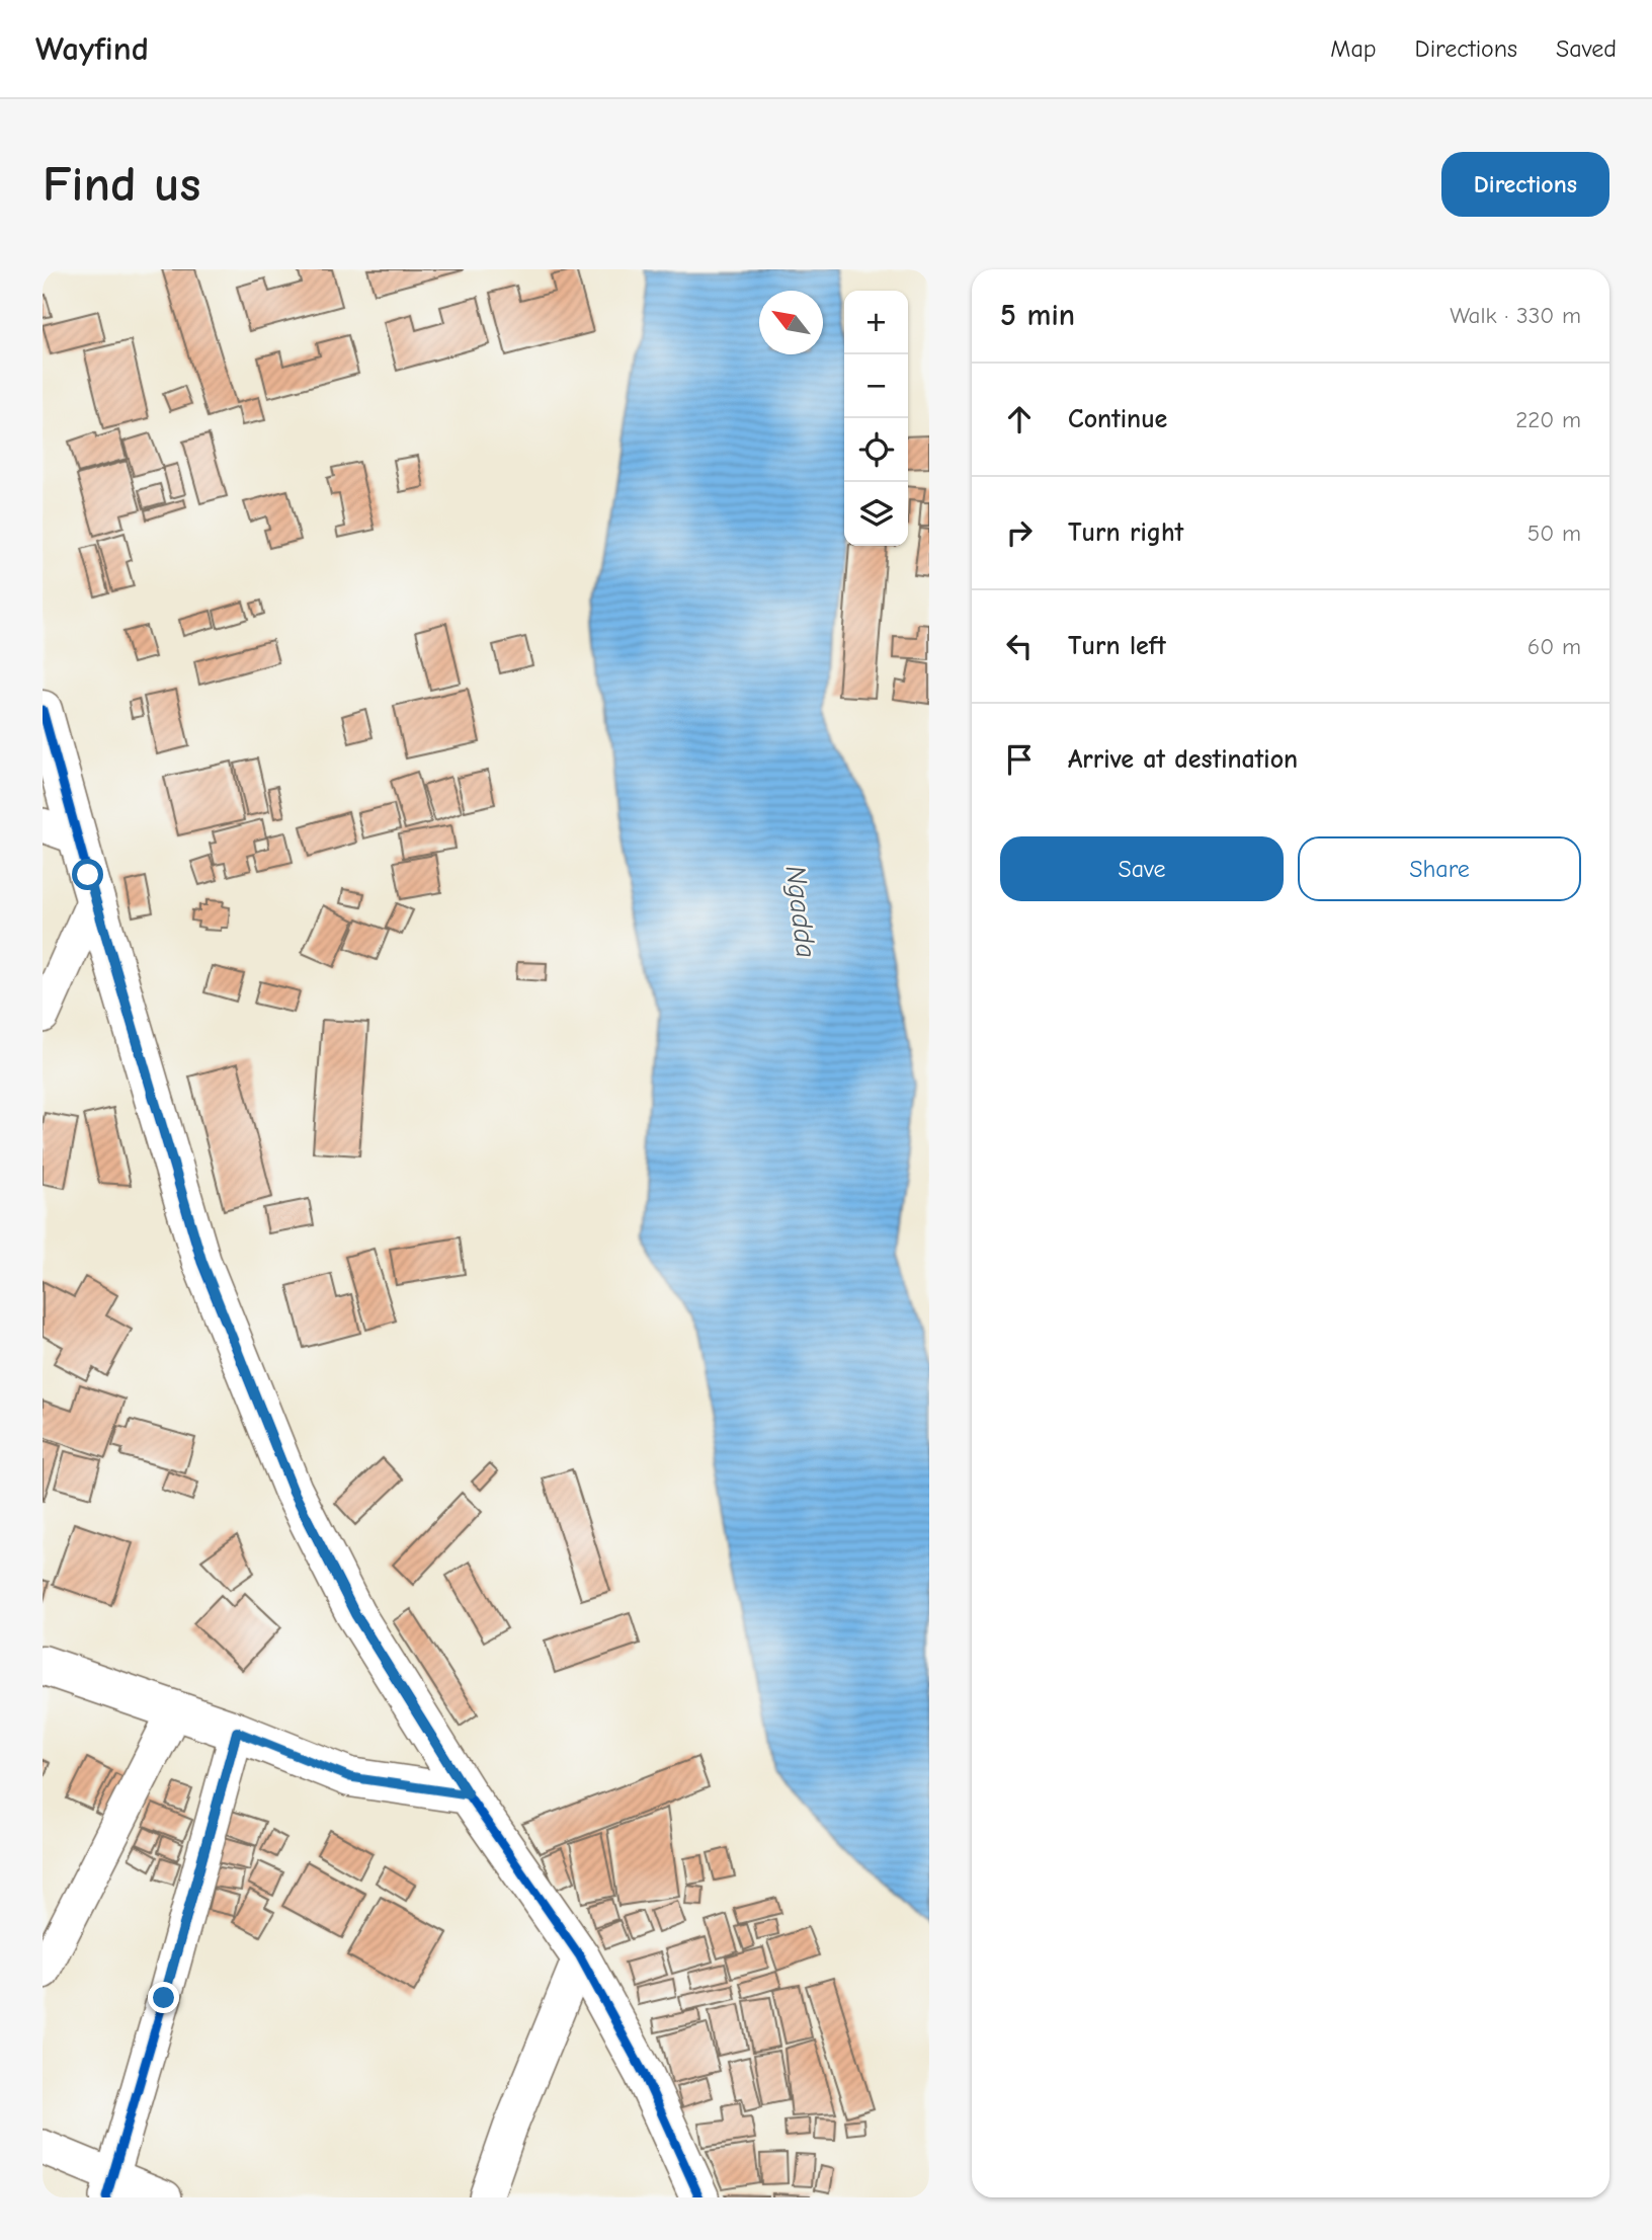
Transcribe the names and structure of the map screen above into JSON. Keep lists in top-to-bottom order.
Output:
{
  "water": ["Ngadda"],
  "north": "top left",
  "page": {
    "header": "Wayfind",
    "nav": ["Map", "Directions", "Saved"],
    "buttons": [
      "Directions",
      ["Save", "Share"]
    ],
    "title": "Find us",
    "heading": ["5 min", "Walk · 330 m"],
    "map_buttons": ["+", "−"],
    "list": [
      ["Continue", "220 m"],
      ["Turn right", "50 m"],
      ["Turn left", "60 m"],
      "Arrive at destination"
    ]
  }
}
